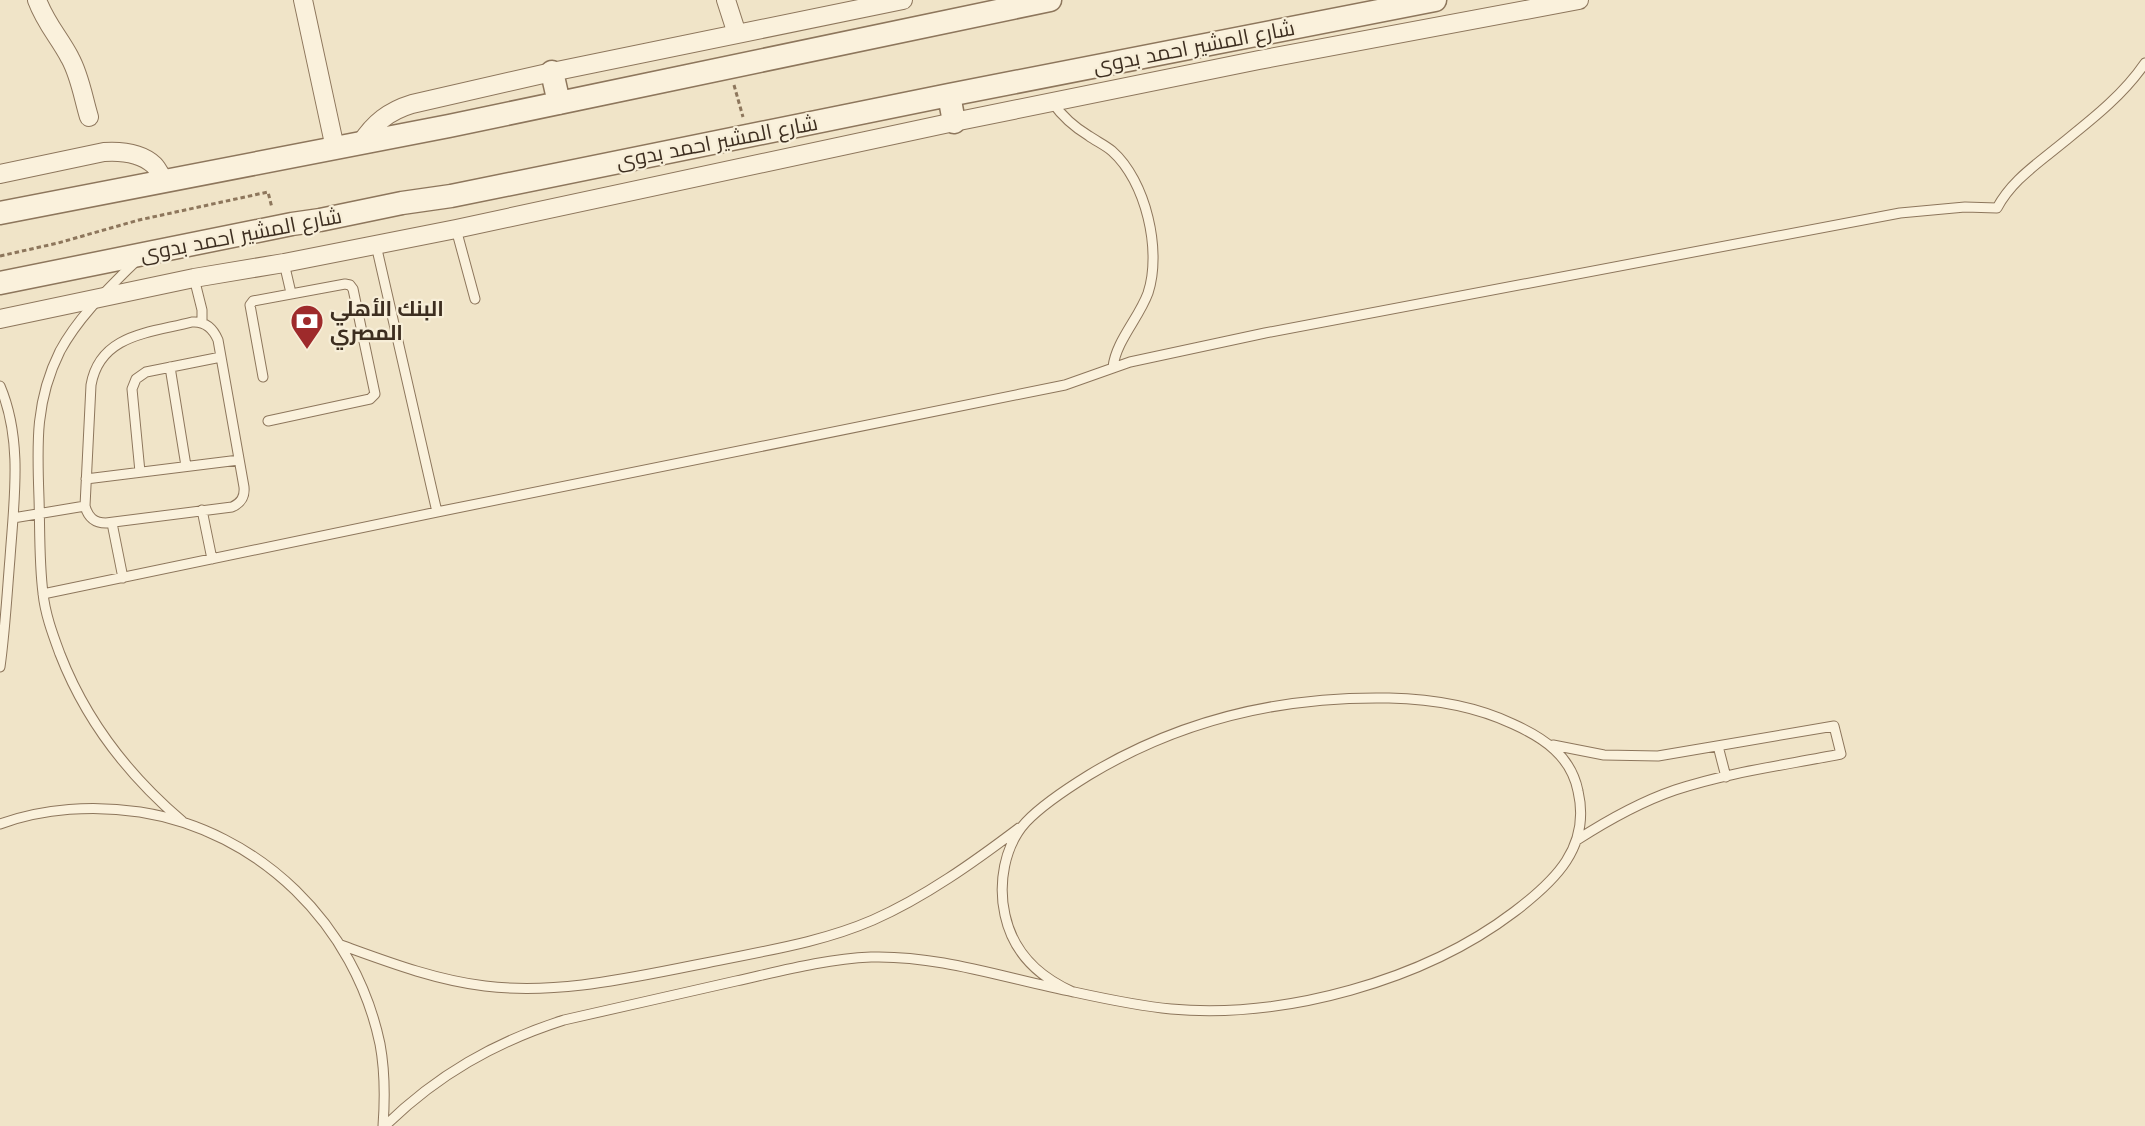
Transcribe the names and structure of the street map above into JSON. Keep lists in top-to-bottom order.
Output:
{
  "streets": {
    "street": ["شارع المشير احمد بدوى"]
  },
  "places": {
    "bank": ["البنك الأهلي المصري"]
  }
}
